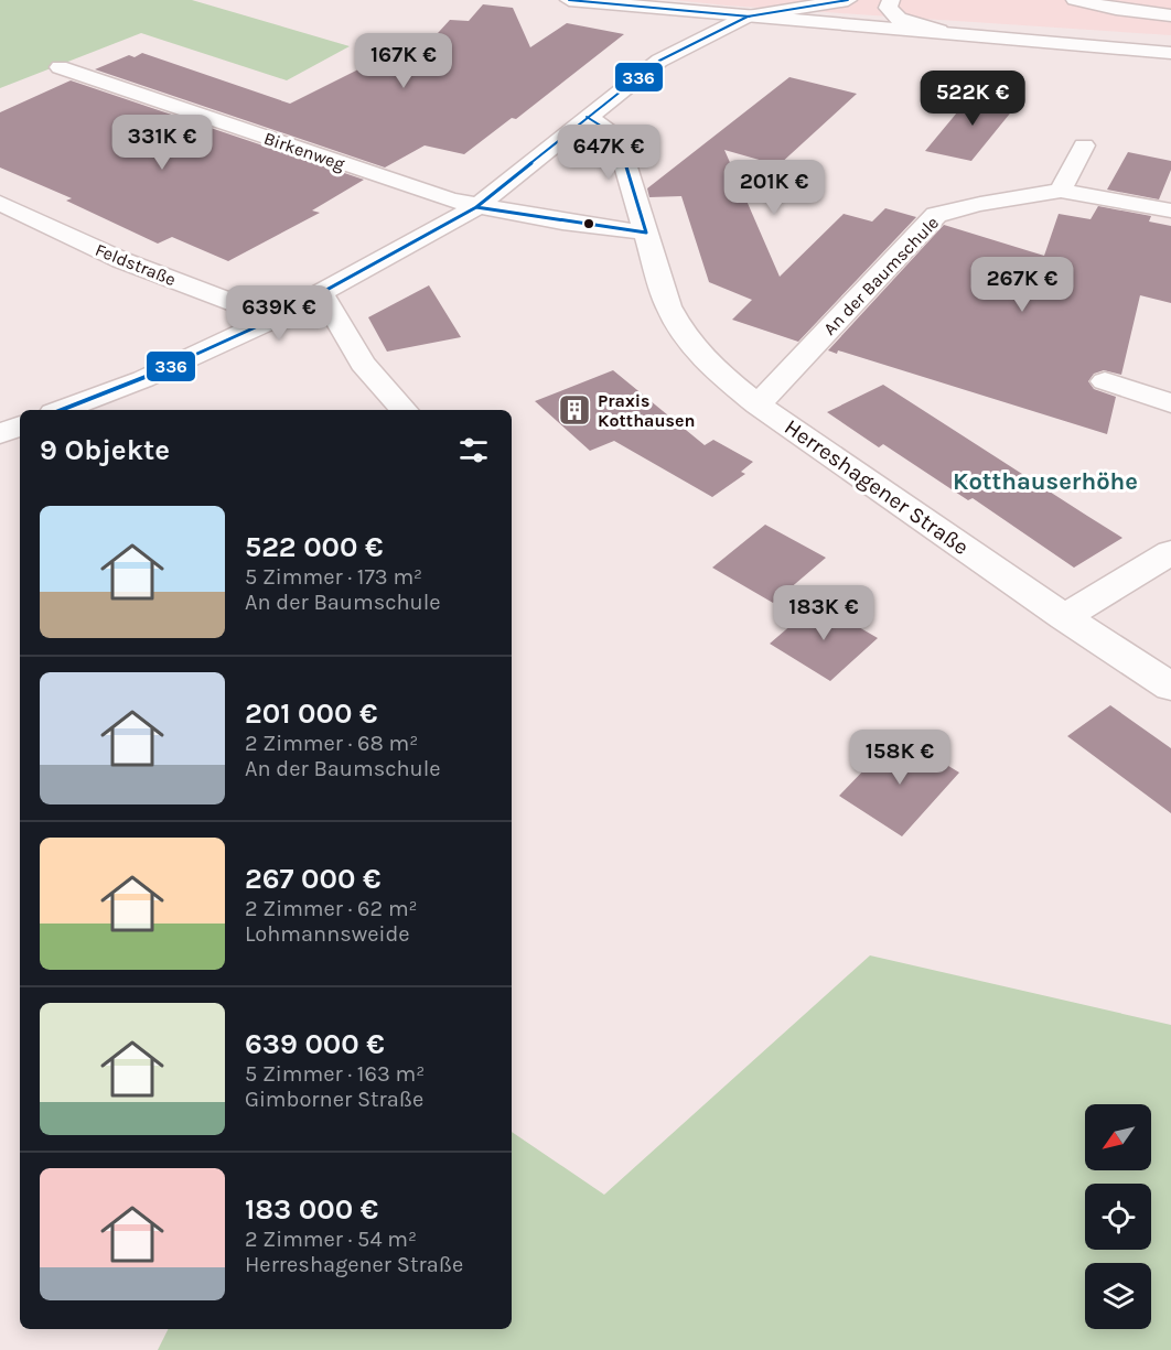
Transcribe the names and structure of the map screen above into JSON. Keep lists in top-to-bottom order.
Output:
{
  "streets": {
    "street": [
      "Birkenweg",
      "Feldstraße",
      "An der Baumschule",
      "Herreshagener Straße"
    ]
  },
  "crossings": [
    ["An der Baumschule", "Herreshagener Straße"]
  ],
  "districts": ["Kotthauserhöhe"],
  "places": {
    "building": ["Praxis Kotthausen"]
  },
  "lines": ["transit line 336"],
  "north": "bottom left",
  "page": {
    "price": [
      "167K €",
      "522K €",
      "331K €",
      "647K €",
      "201K €",
      "267K €",
      "639K €",
      "183K €",
      "158K €"
    ],
    "heading": "9 Objekte",
    "list": [
      {
        "name": "522 000 €",
        "note": "5 Zimmer · 173 m² · An der Baumschule"
      },
      {
        "name": "201 000 €",
        "note": "2 Zimmer · 68 m² · An der Baumschule"
      },
      {
        "name": "267 000 €",
        "note": "2 Zimmer · 62 m² · Lohmannsweide"
      },
      {
        "name": "639 000 €",
        "note": "5 Zimmer · 163 m² · Gimborner Straße"
      },
      {
        "name": "183 000 €",
        "note": "2 Zimmer · 54 m² · Herreshagener Straße"
      }
    ]
  }
}
